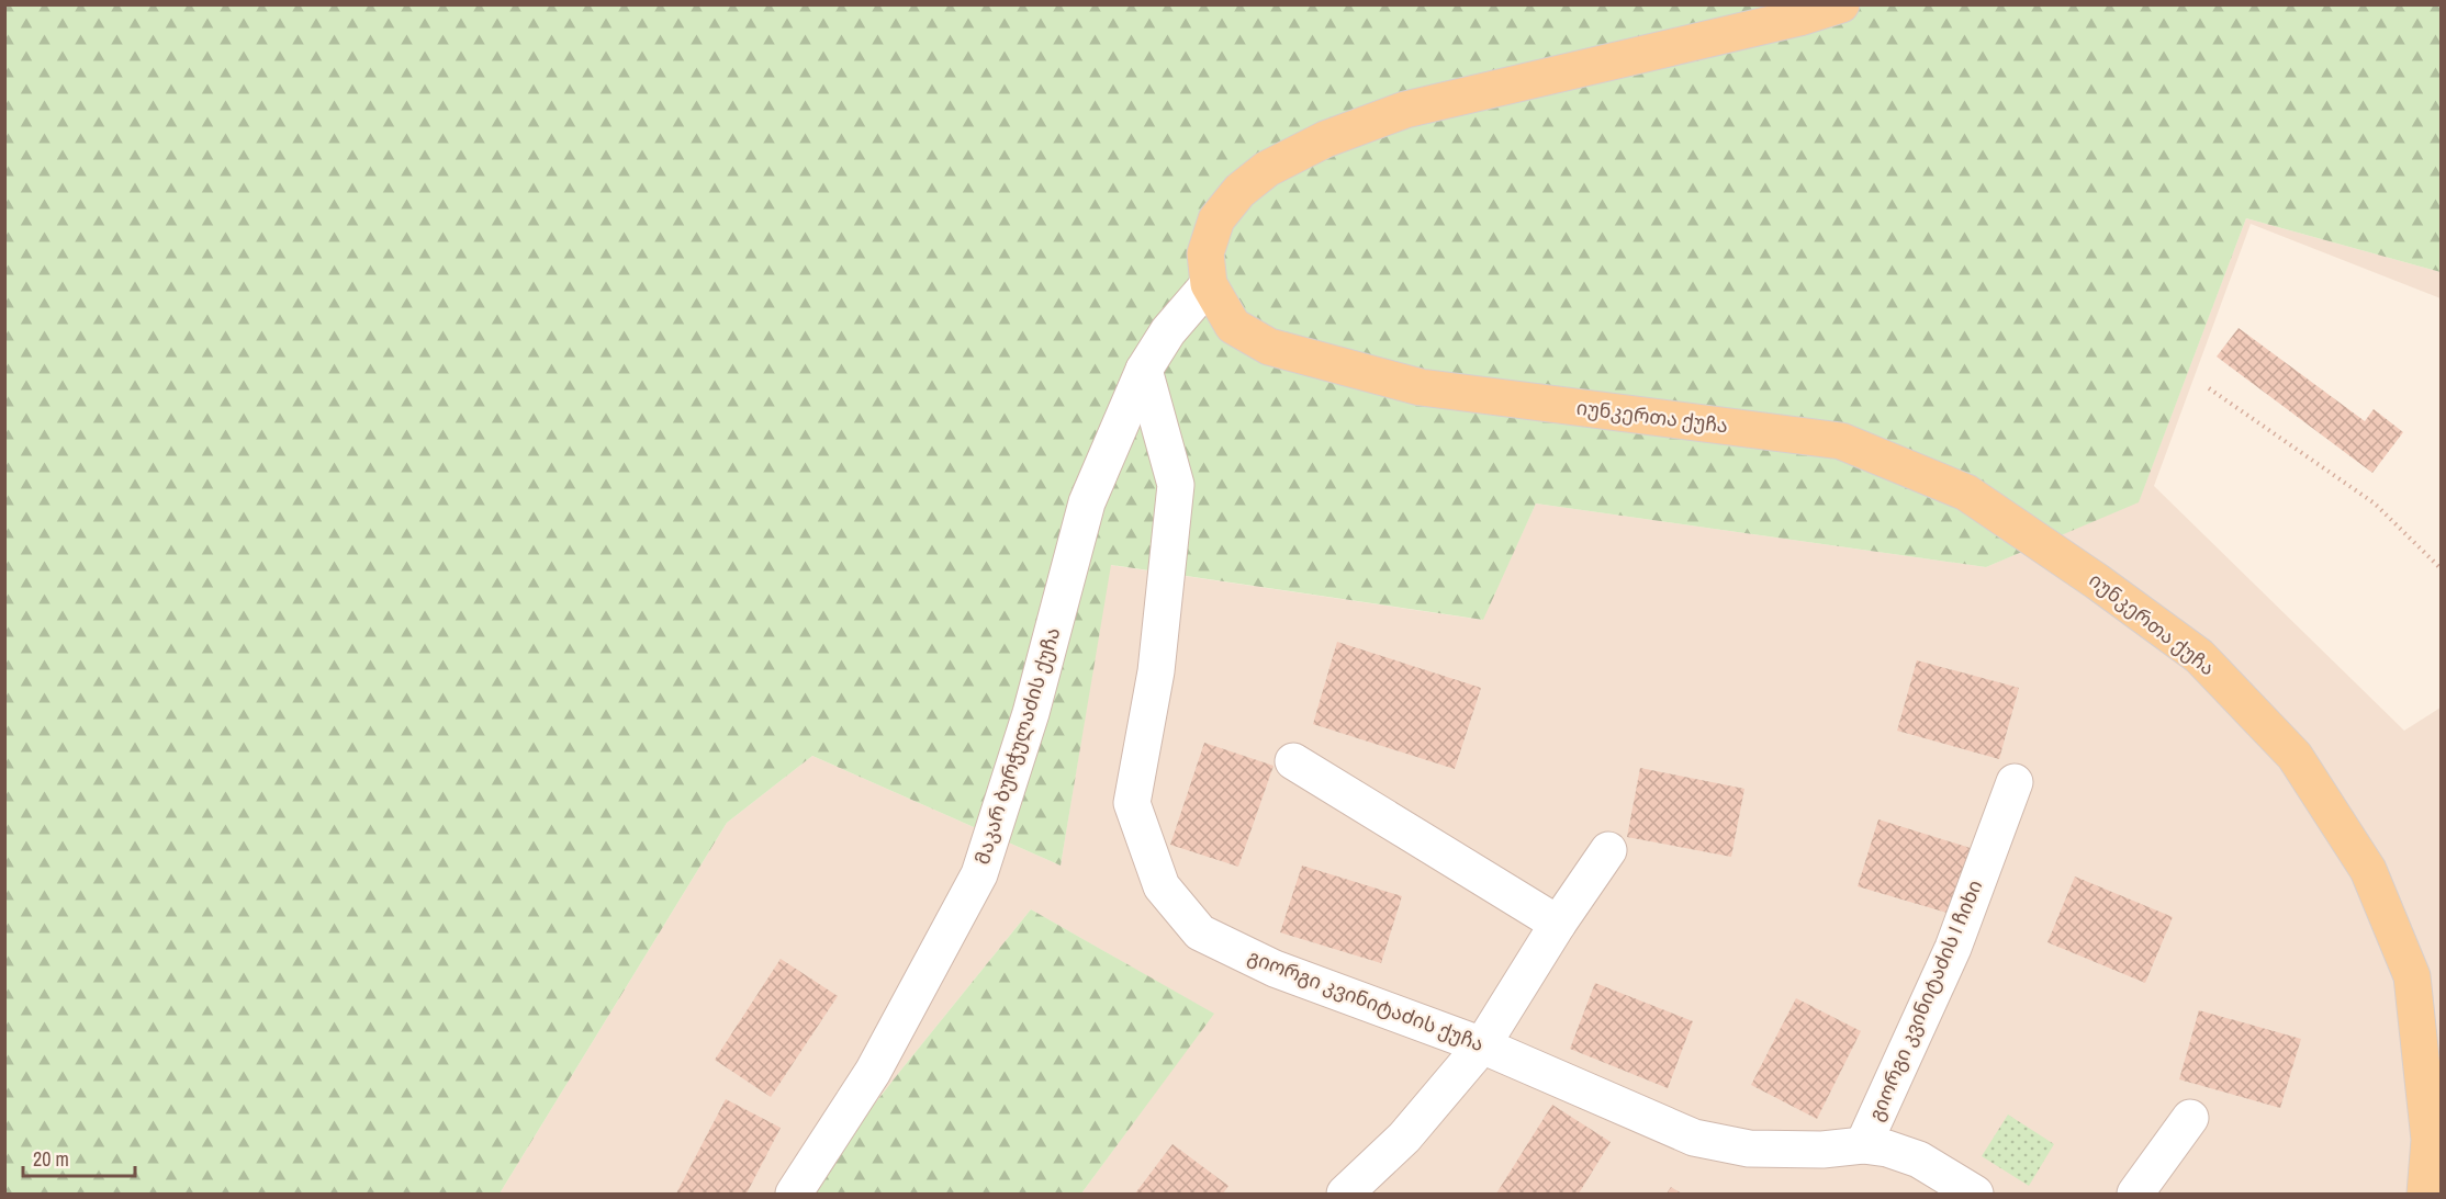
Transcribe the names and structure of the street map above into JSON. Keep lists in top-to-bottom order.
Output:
{
  "streets": {
    "main road": ["იუნკერთა ქუჩა"],
    "street": ["მაკარ ბურჭულაძის ქუჩა", "გიორგი კვინიტაძის ქუჩა", "გიორგი კვინიტაძის I ჩიხი"]
  },
  "crossings": [
    ["იუნკერთა ქუჩა", "მაკარ ბურჭულაძის ქუჩა"],
    ["მაკარ ბურჭულაძის ქუჩა", "გიორგი კვინიტაძის ქუჩა"],
    ["გიორგი კვინიტაძის ქუჩა", "გიორგი კვინიტაძის I ჩიხი"]
  ],
  "scale_bar": "20 m"
}
